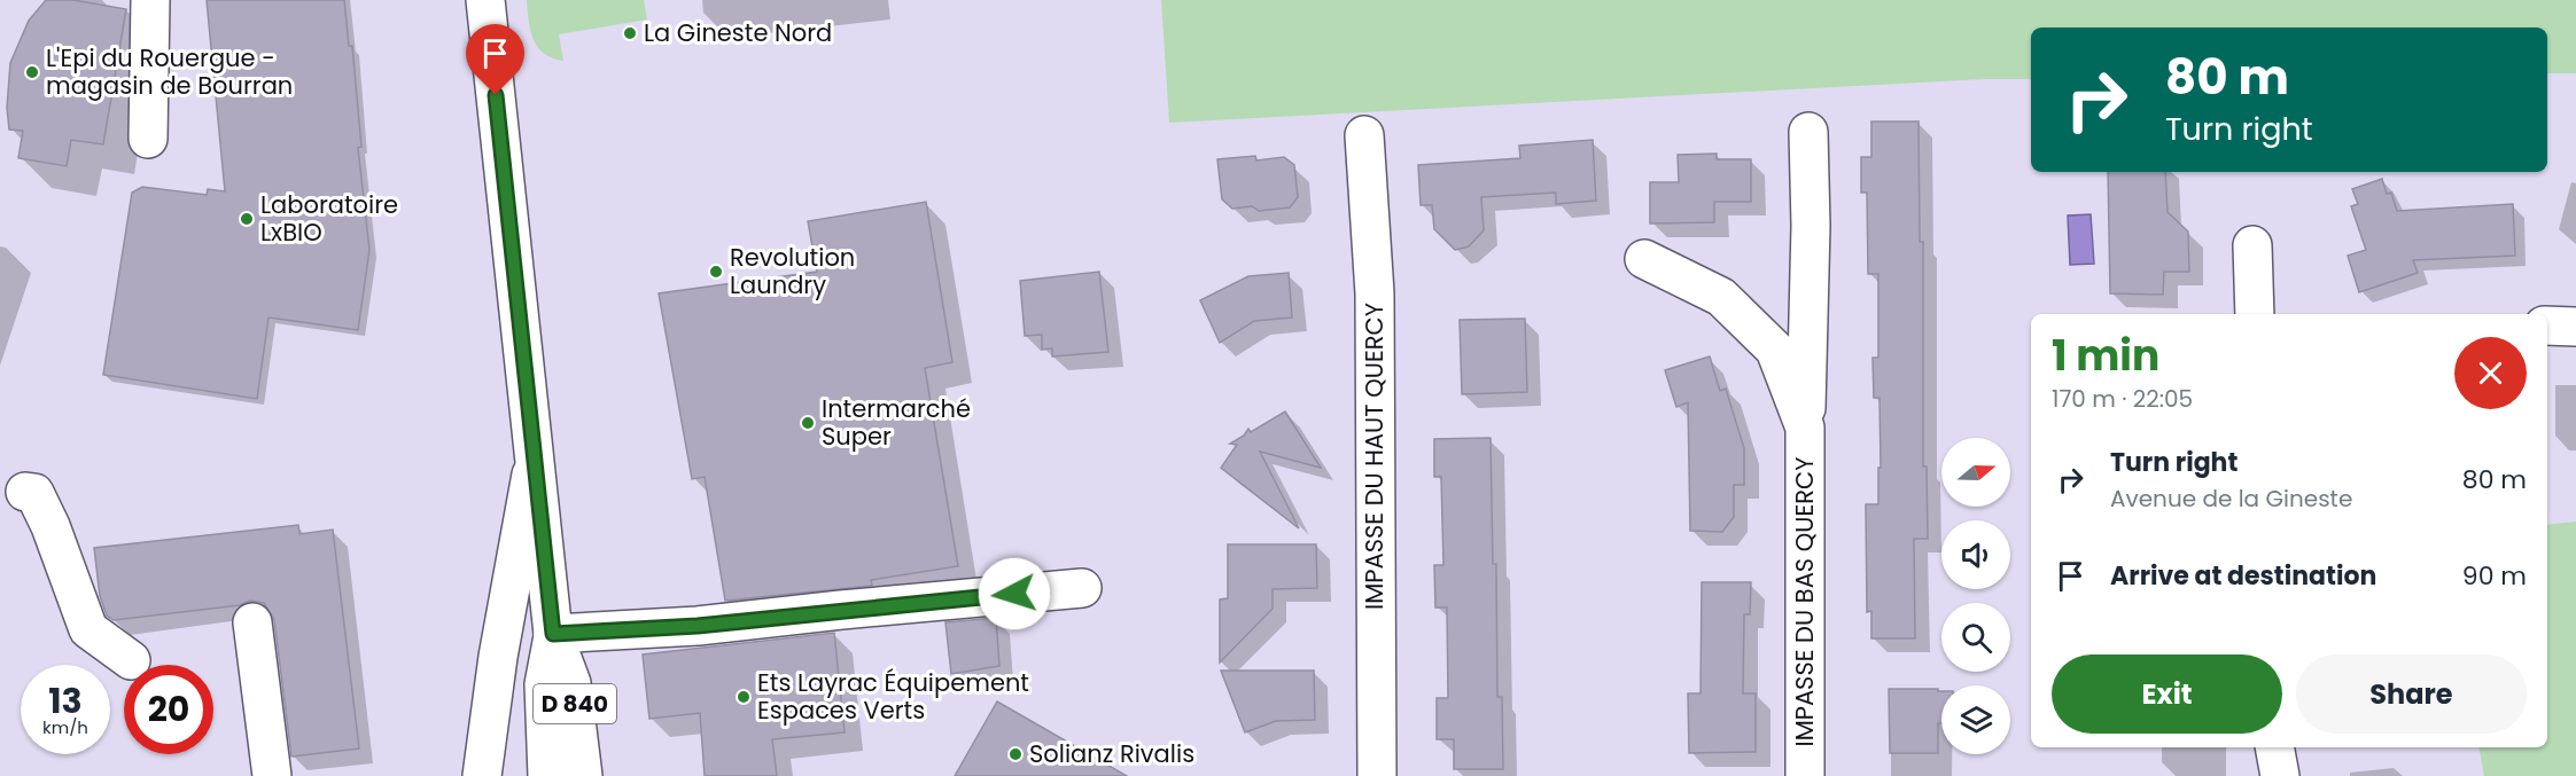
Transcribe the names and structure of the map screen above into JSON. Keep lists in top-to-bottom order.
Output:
{
  "streets": {
    "street": ["IMPASSE DU HAUT QUERCY", "IMPASSE DU BAS QUERCY", "D 840"]
  },
  "places": [
    "La Gineste Nord",
    "L'Epi du Rouergue - magasin de Bourran",
    "Laboratoire LxBIO",
    "Revolution Laundry",
    "Intermarché Super",
    "Ets Layrac Équipement Espaces Verts",
    "Solianz Rivalis"
  ],
  "north": "right",
  "page": {
    "turn": ["80 m", "Turn right"],
    "heading": ["1 min", "170 m · 22:05"],
    "list": [
      {
        "name": "Turn right",
        "note": "Avenue de la Gineste",
        "value": "80 m"
      },
      {
        "name": "Arrive at destination",
        "value": "90 m"
      }
    ],
    "buttons": ["Exit", "Share"],
    "speed": "13 km/h",
    "limit": "20"
  }
}
